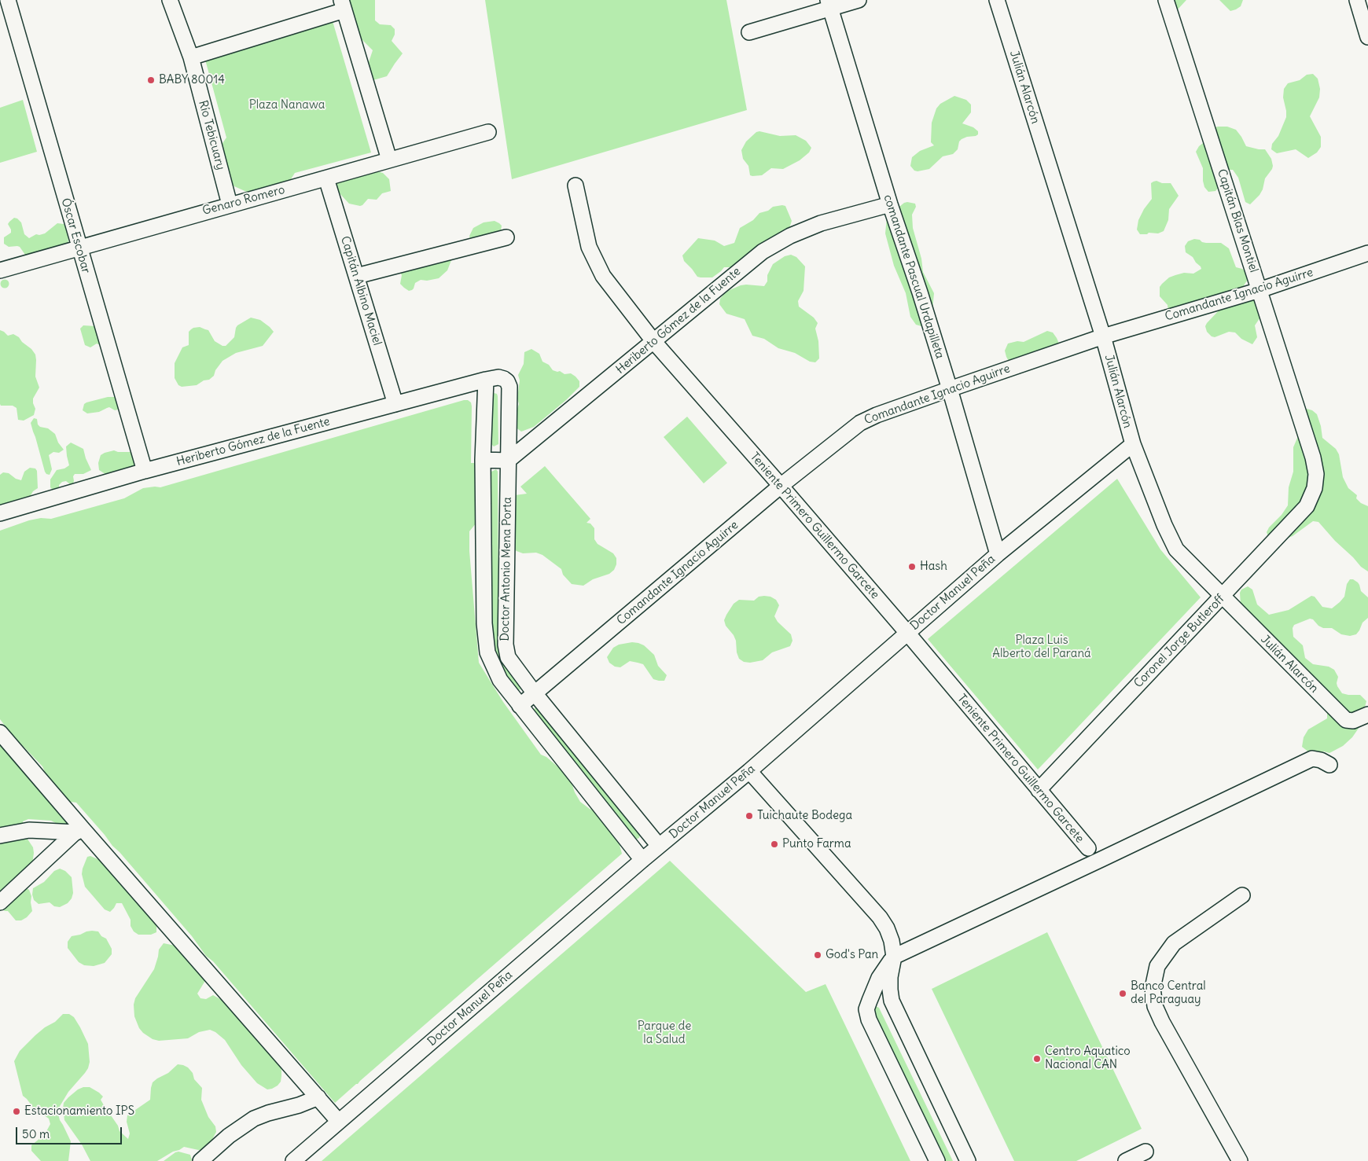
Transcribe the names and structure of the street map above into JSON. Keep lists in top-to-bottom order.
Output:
{
  "streets": {
    "street": [
      "Julián Alarcón",
      "Río Tebicuary",
      "Genaro Romero",
      "Capitán Blas Montiel",
      "Óscar Escobar",
      "comandante Pascual Urdapilleta",
      "Capitán Albino Maciel",
      "Comandante Ignacio Aguirre",
      "Heriberto Gómez de la Fuente",
      "Teniente Primero Guillermo Garcete",
      "Doctor Antonio Mena Porta",
      "Doctor Manuel Peña",
      "Coronel Jorge Butleroff"
    ]
  },
  "crossings": [
    ["Julián Alarcón", "Comandante Ignacio Aguirre"],
    ["Julián Alarcón", "Doctor Manuel Peña"],
    ["Julián Alarcón", "Coronel Jorge Butleroff"],
    ["Río Tebicuary", "Genaro Romero"],
    ["Genaro Romero", "Óscar Escobar"],
    ["Genaro Romero", "Capitán Albino Maciel"],
    ["Capitán Blas Montiel", "Comandante Ignacio Aguirre"],
    ["Capitán Blas Montiel", "Coronel Jorge Butleroff"],
    ["Óscar Escobar", "Heriberto Gómez de la Fuente"],
    ["comandante Pascual Urdapilleta", "Comandante Ignacio Aguirre"],
    ["comandante Pascual Urdapilleta", "Heriberto Gómez de la Fuente"],
    ["comandante Pascual Urdapilleta", "Doctor Manuel Peña"],
    ["Capitán Albino Maciel", "Heriberto Gómez de la Fuente"],
    ["Comandante Ignacio Aguirre", "Teniente Primero Guillermo Garcete"],
    ["Comandante Ignacio Aguirre", "Doctor Antonio Mena Porta"],
    ["Heriberto Gómez de la Fuente", "Teniente Primero Guillermo Garcete"],
    ["Heriberto Gómez de la Fuente", "Doctor Antonio Mena Porta"],
    ["Teniente Primero Guillermo Garcete", "Doctor Manuel Peña"],
    ["Teniente Primero Guillermo Garcete", "Coronel Jorge Butleroff"],
    ["Doctor Antonio Mena Porta", "Doctor Manuel Peña"]
  ],
  "parks": ["Plaza Nanawa", "Plaza Luis Alberto del Paraná", "Parque de la Salud"],
  "places": [
    "BABY 80014",
    "Hash",
    "Tuichaute Bodega",
    "Punto Farma",
    "God's Pan",
    "Banco Central del Paraguay",
    "Centro Aquatico Nacional CAN",
    "Estacionamiento IPS"
  ],
  "scale_bar": "50 m"
}
